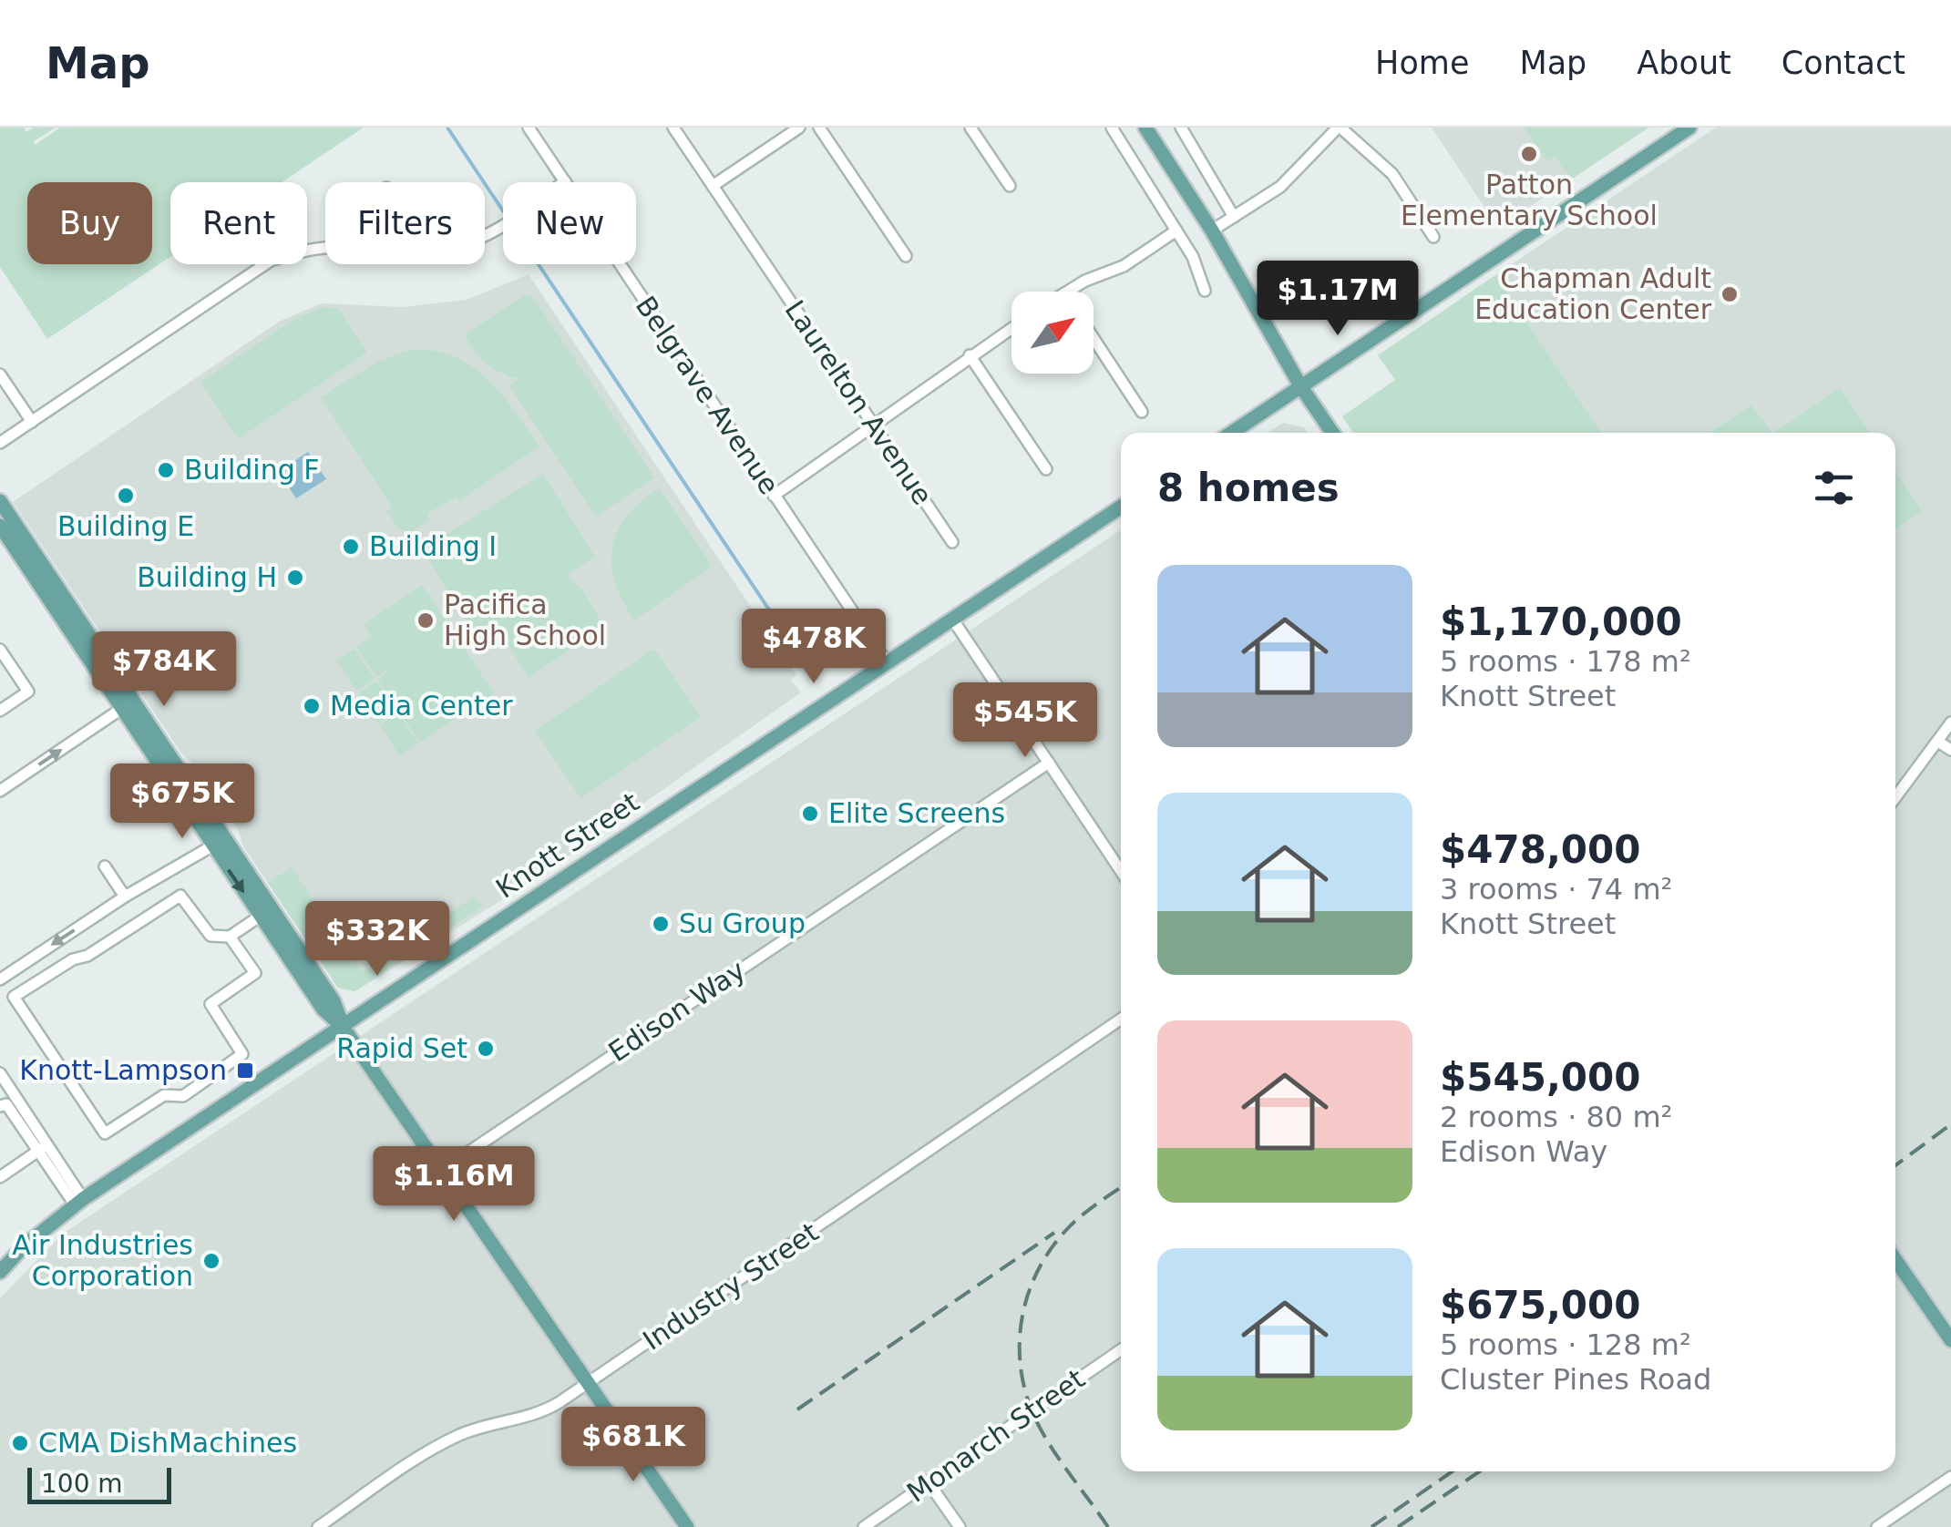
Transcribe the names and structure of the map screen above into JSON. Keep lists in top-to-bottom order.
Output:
{
  "streets": {
    "main road": ["Knott Street"],
    "street": [
      "Belgrave Avenue",
      "Laurelton Avenue",
      "Edison Way",
      "Industry Street",
      "Monarch Street"
    ]
  },
  "crossings": [
    ["Belgrave Avenue", "Knott Street"]
  ],
  "places": {
    "other": [
      "Patton Elementary School",
      "Chapman Adult Education Center",
      "Building F",
      "Building E",
      "Building I",
      "Building H",
      "Pacifica High School",
      "Media Center",
      "Elite Screens",
      "Su Group",
      "Rapid Set",
      "Air Industries Corporation",
      "CMA DishMachines"
    ],
    "transit": ["Knott-Lampson"]
  },
  "scale_bar": "100 m",
  "north": "top right",
  "page": {
    "header": "Map",
    "nav": [
      "Home",
      "Map",
      "About",
      "Contact"
    ],
    "chip": [
      "Buy",
      "Rent",
      "Filters",
      "New"
    ],
    "price": [
      "$1.17M",
      "$478K",
      "$784K",
      "$545K",
      "$675K",
      "$332K",
      "$1.16M",
      "$681K"
    ],
    "heading": "8 homes",
    "list": [
      {
        "name": "$1,170,000",
        "note": "5 rooms · 178 m² · Knott Street"
      },
      {
        "name": "$478,000",
        "note": "3 rooms · 74 m² · Knott Street"
      },
      {
        "name": "$545,000",
        "note": "2 rooms · 80 m² · Edison Way"
      },
      {
        "name": "$675,000",
        "note": "5 rooms · 128 m² · Cluster Pines Road"
      }
    ],
    "scale": "100 m"
  }
}
